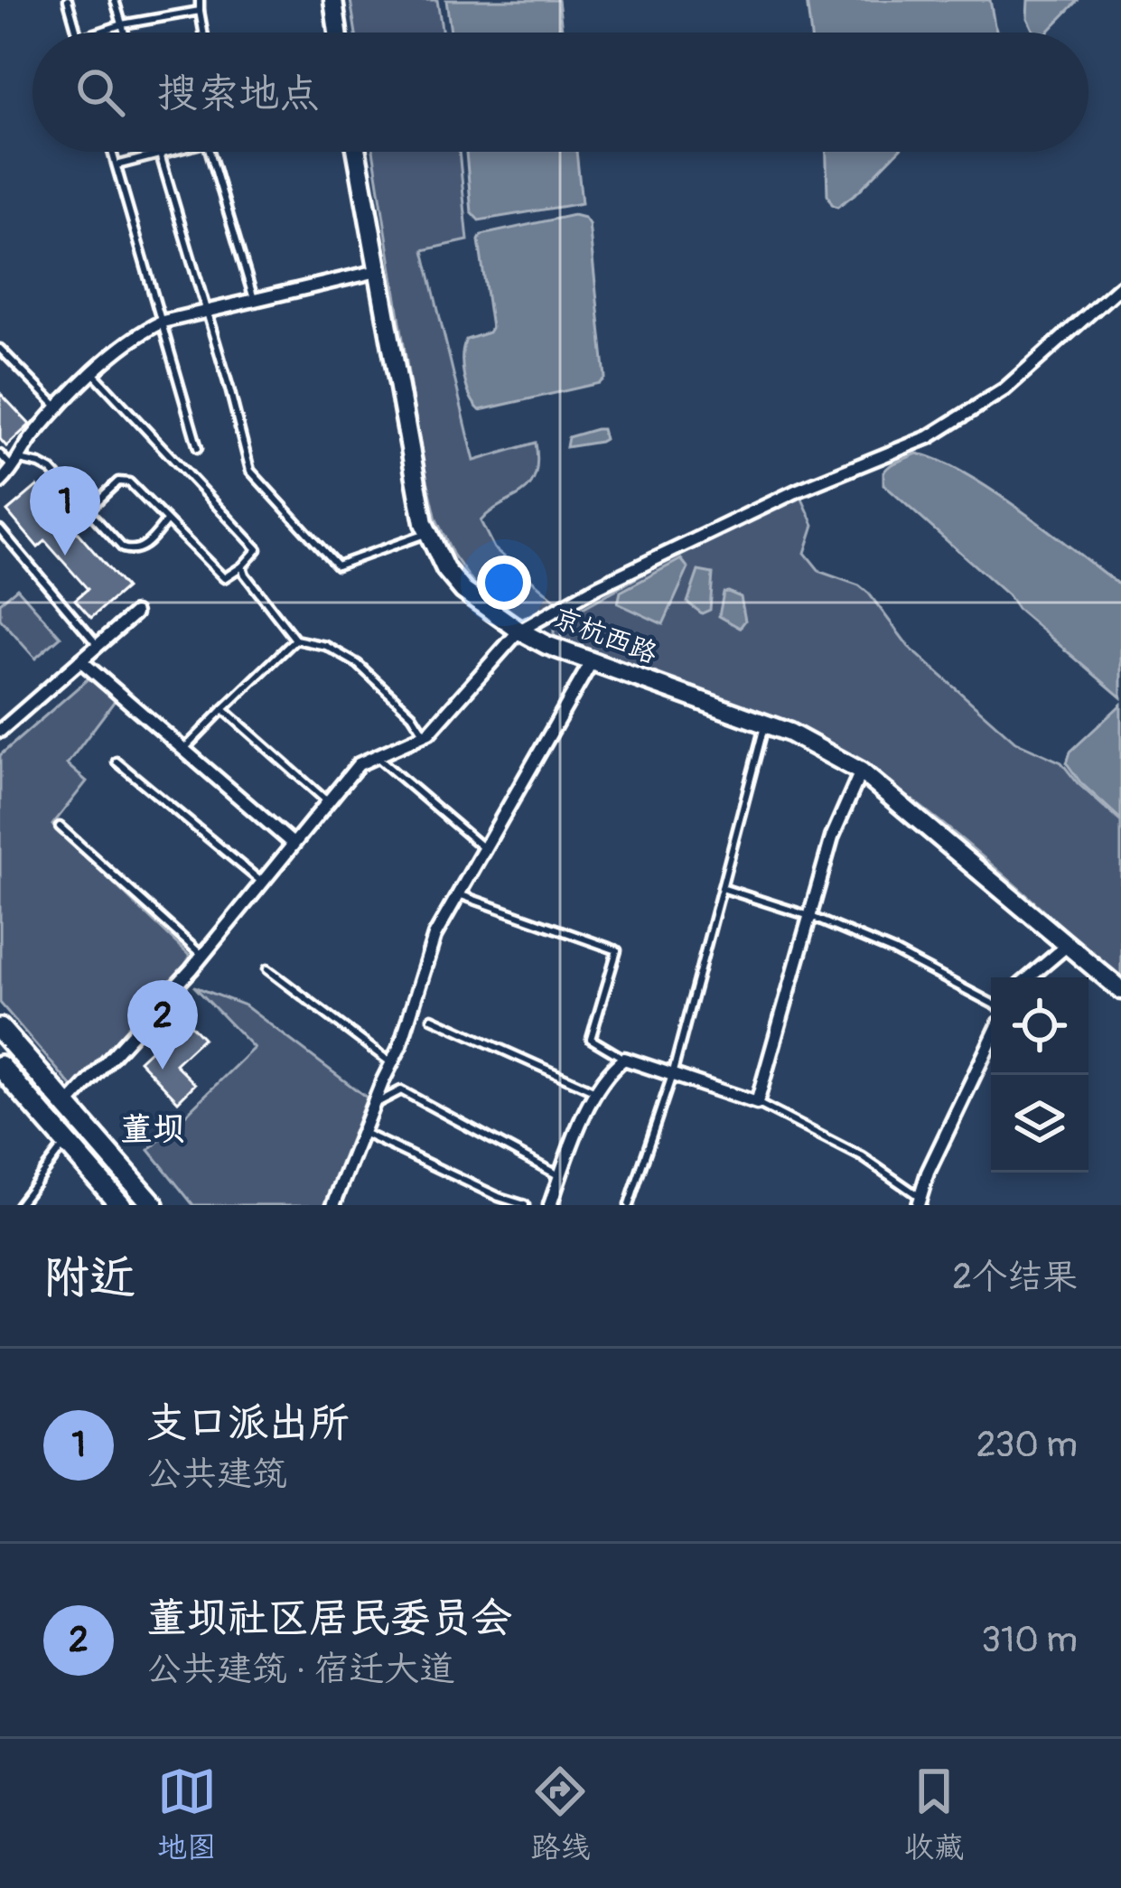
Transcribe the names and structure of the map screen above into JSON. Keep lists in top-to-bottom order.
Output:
{
  "streets": {
    "main road": ["京杭西路"]
  },
  "districts": ["董坝"],
  "page": {
    "search": "搜索地点",
    "pins": ["1", "2"],
    "heading": ["附近", "2个结果"],
    "list": [
      {
        "mark": "1",
        "name": "支口派出所",
        "note": "公共建筑",
        "value": "230 m"
      },
      {
        "mark": "2",
        "name": "董坝社区居民委员会",
        "note": "公共建筑 · 宿迁大道",
        "value": "310 m"
      }
    ],
    "nav": ["地图", "路线", "收藏"]
  }
}
